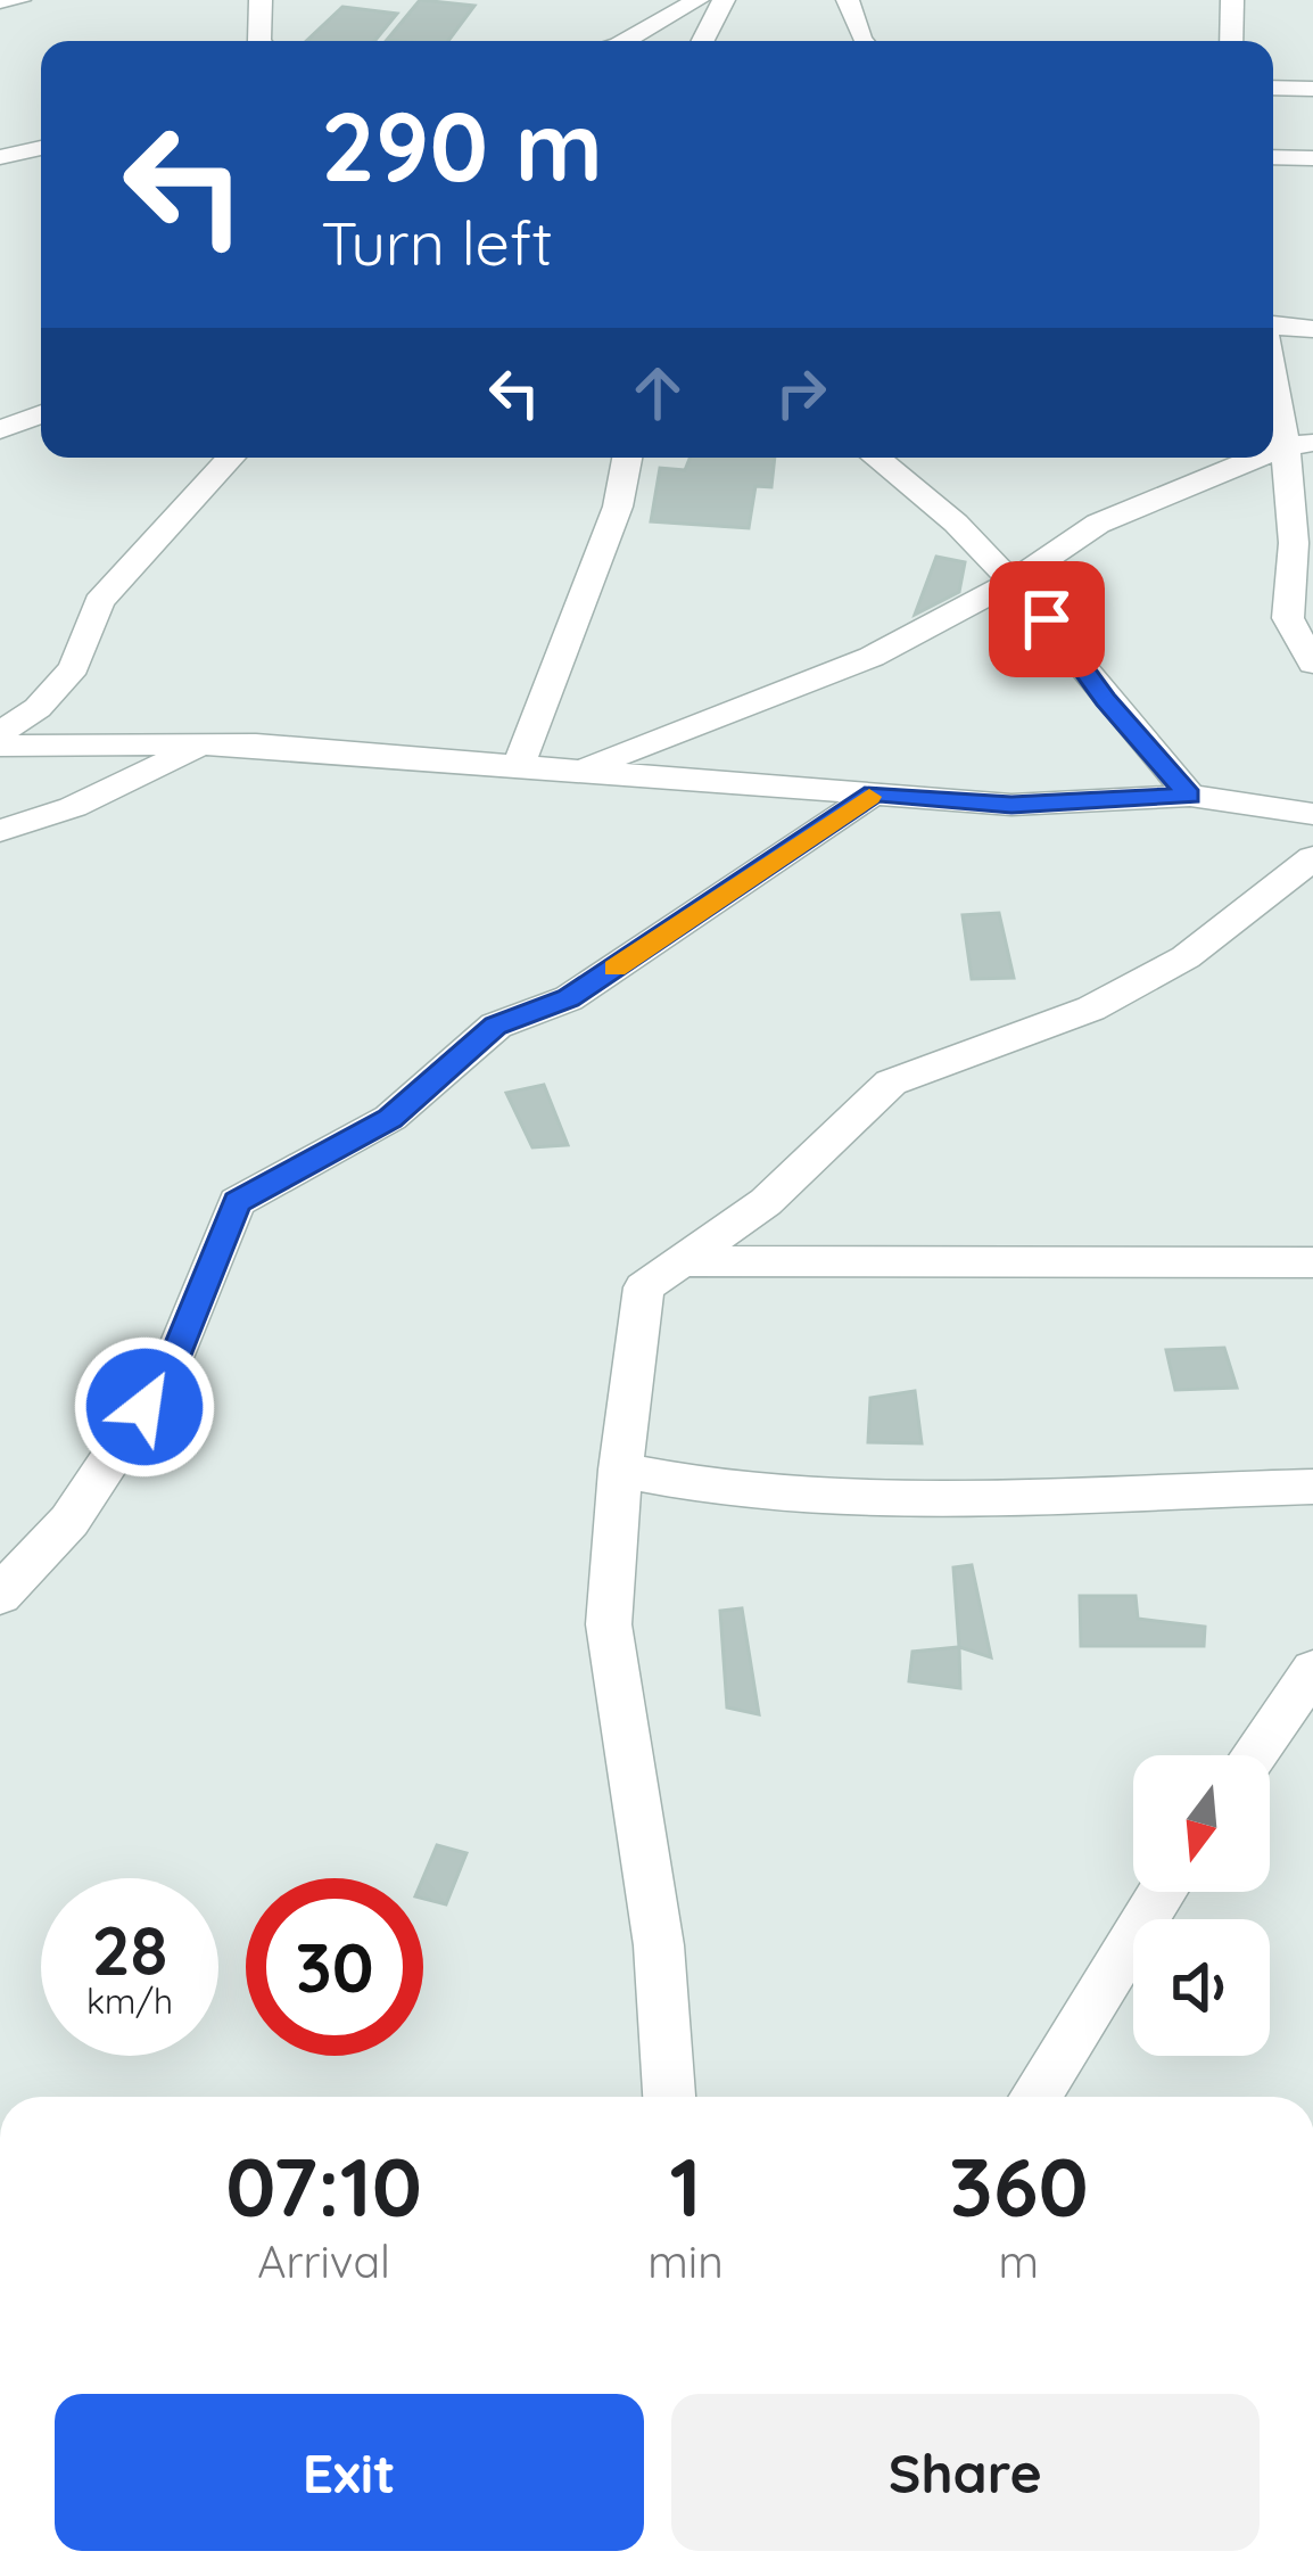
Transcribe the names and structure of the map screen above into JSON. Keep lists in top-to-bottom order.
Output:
{
  "north": "bottom",
  "page": {
    "turn": ["290 m", "Turn left"],
    "speed": "28 km/h",
    "limit": "30",
    "eta": [
      "07:10",
      "Arrival",
      "1",
      "min",
      "360",
      "m"
    ],
    "buttons": ["Exit", "Share"]
  }
}
